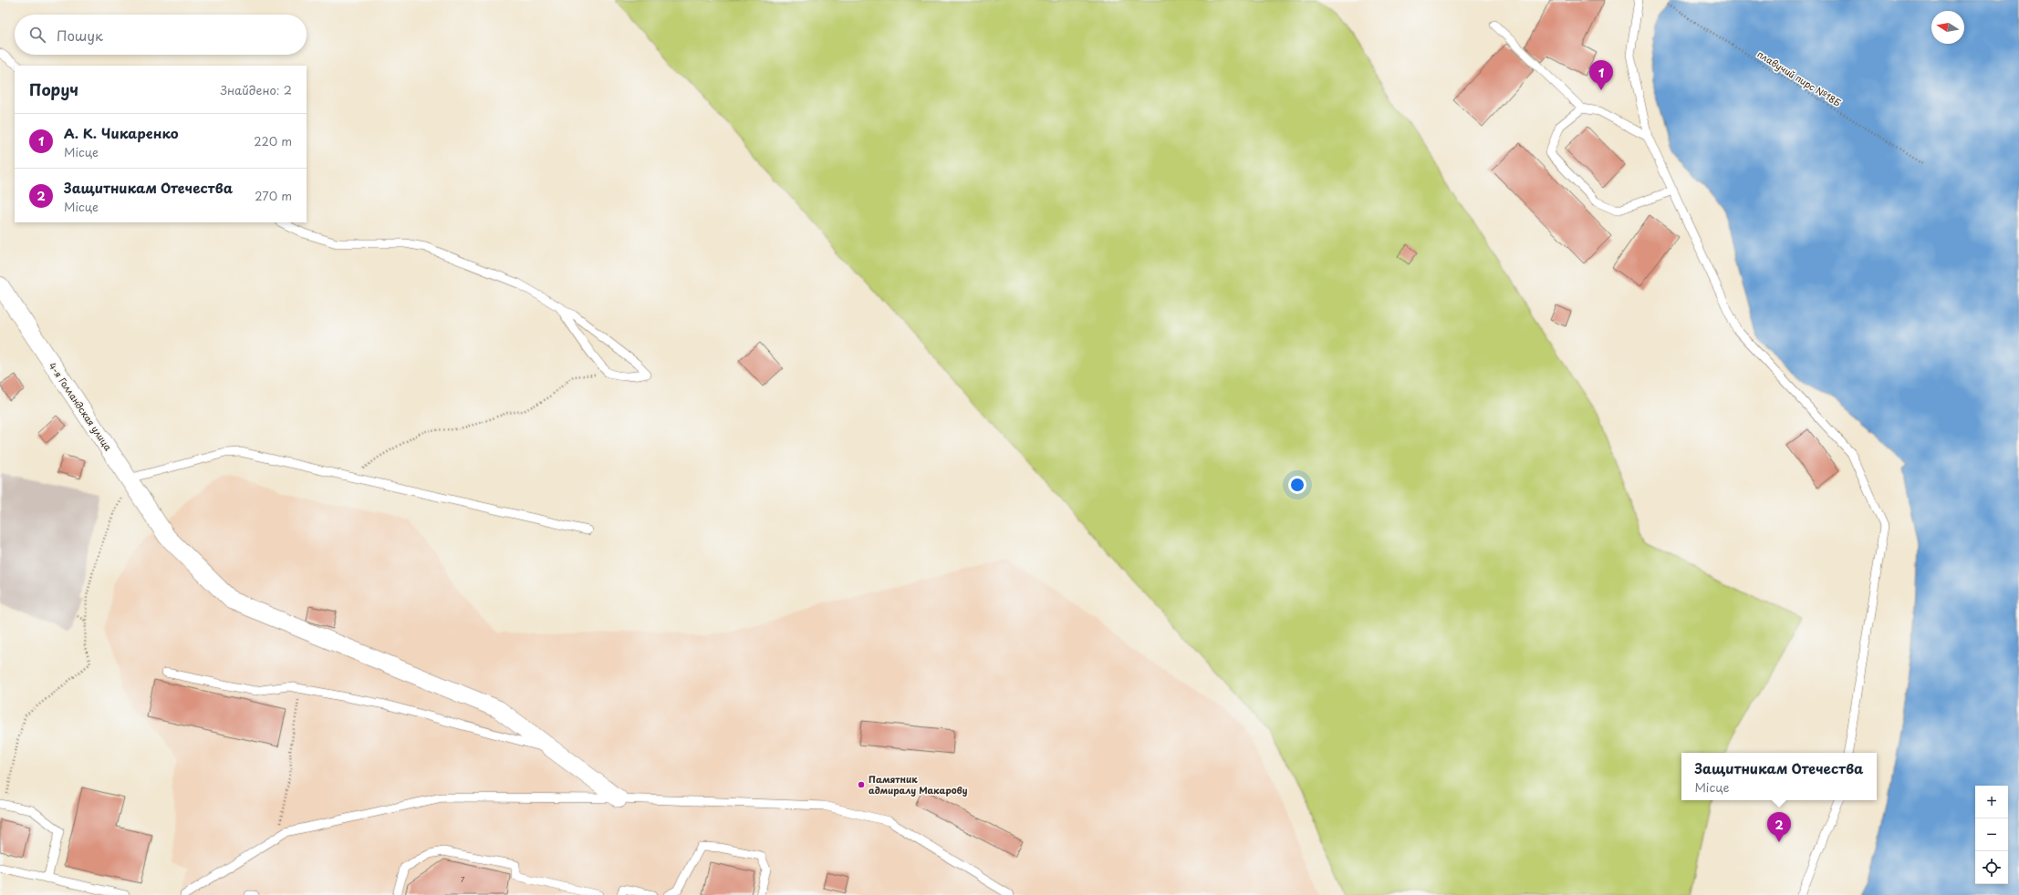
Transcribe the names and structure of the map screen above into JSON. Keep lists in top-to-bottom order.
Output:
{
  "streets": {
    "street": ["4-я Голландская улица"],
    "path": ["плавучий пирс №18Б"]
  },
  "places": ["Памятник адмиралу Макарову"],
  "house_numbers": ["7"],
  "north": "left",
  "page": {
    "search": "Пошук",
    "pins": ["1", "2"],
    "heading": ["Поруч", "Знайдено: 2"],
    "list": [
      {
        "mark": "1",
        "name": "А. К. Чикаренко",
        "note": "Місце",
        "value": "220 m"
      },
      {
        "mark": "2",
        "name": "Защитникам Отечества",
        "note": "Місце",
        "value": "270 m"
      }
    ],
    "popup": ["Защитникам Отечества", "Місце"],
    "map_buttons": ["+", "−"]
  }
}
